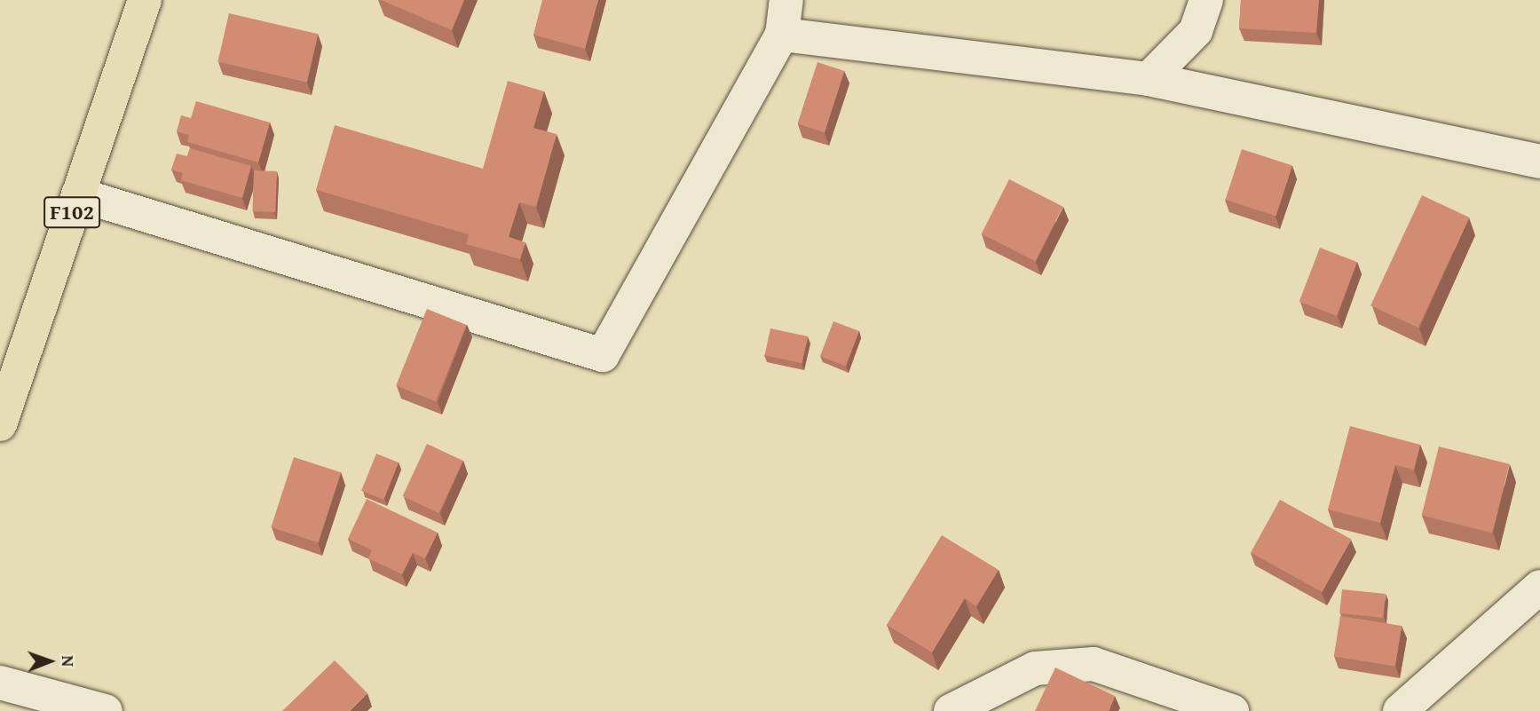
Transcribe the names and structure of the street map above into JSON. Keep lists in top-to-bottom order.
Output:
{
  "streets": {
    "main road": ["F102"]
  },
  "north": "right"
}
